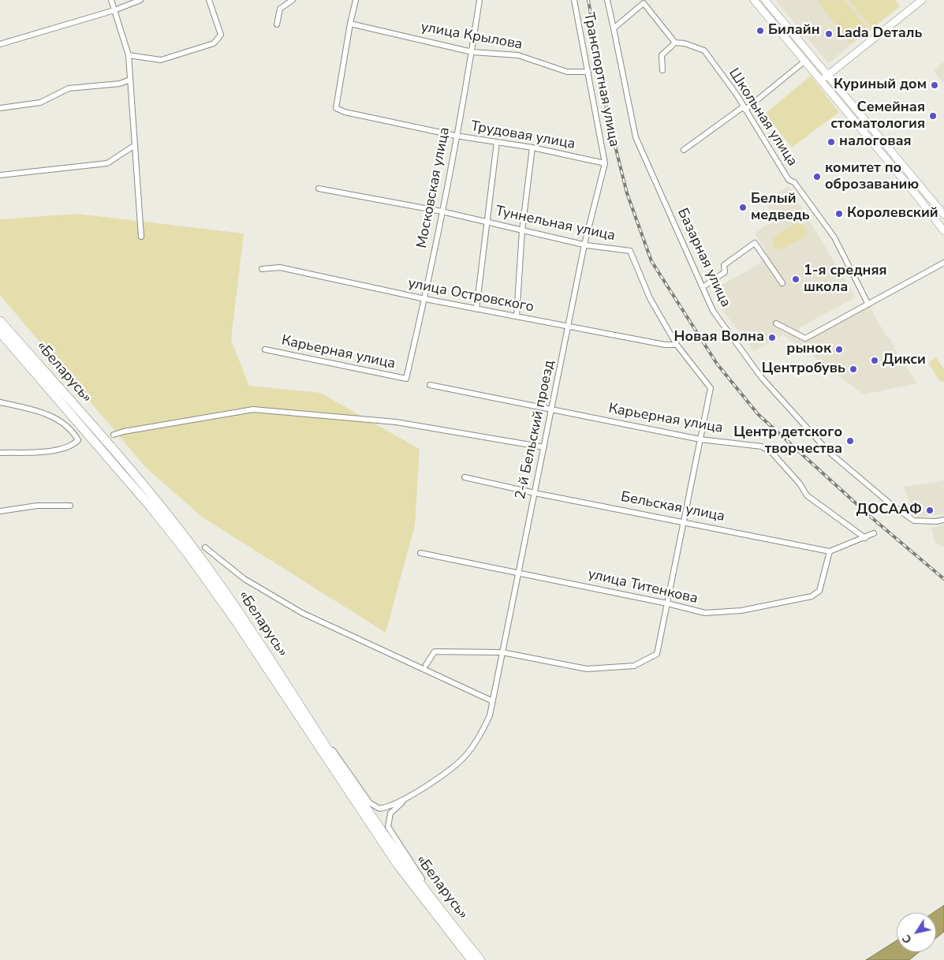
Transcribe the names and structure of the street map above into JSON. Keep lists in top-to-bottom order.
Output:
{
  "streets": {
    "highway": ["«Беларусь»"],
    "street": [
      "улица Крылова",
      "Транспортная улица",
      "Школьная улица",
      "Трудовая улица",
      "Московская улица",
      "Туннельная улица",
      "Базарная улица",
      "улица Островского",
      "Карьерная улица",
      "2-й Бельский проезд",
      "Бельская улица",
      "улица Титенкова"
    ]
  },
  "crossings": [
    ["улица Крылова", "Транспортная улица"],
    ["улица Крылова", "Трудовая улица"],
    ["улица Крылова", "Московская улица"],
    ["Транспортная улица", "Трудовая улица"],
    ["Транспортная улица", "2-й Бельский проезд"],
    ["Трудовая улица", "Московская улица"],
    ["Трудовая улица", "2-й Бельский проезд"],
    ["Московская улица", "Туннельная улица"],
    ["Московская улица", "улица Островского"],
    ["Московская улица", "Карьерная улица"],
    ["Туннельная улица", "улица Островского"],
    ["Туннельная улица", "Карьерная улица"],
    ["Туннельная улица", "2-й Бельский проезд"],
    ["улица Островского", "2-й Бельский проезд"],
    ["Карьерная улица", "2-й Бельский проезд"],
    ["2-й Бельский проезд", "Бельская улица"],
    ["2-й Бельский проезд", "улица Титенкова"],
    ["Бельская улица", "улица Титенкова"]
  ],
  "places": [
    "Билайн",
    "Lada Dеталь",
    "Куриный дом",
    "Семейная стоматология",
    "налоговая",
    "комитет по оброзаванию",
    "Белый медведь",
    "Королевский",
    "1-я средняя школа",
    "Новая Волна",
    "рынок",
    "Дикси",
    "Центробувь",
    "Центр детского творчества",
    "ДОСААФ"
  ],
  "north": "bottom left"
}
